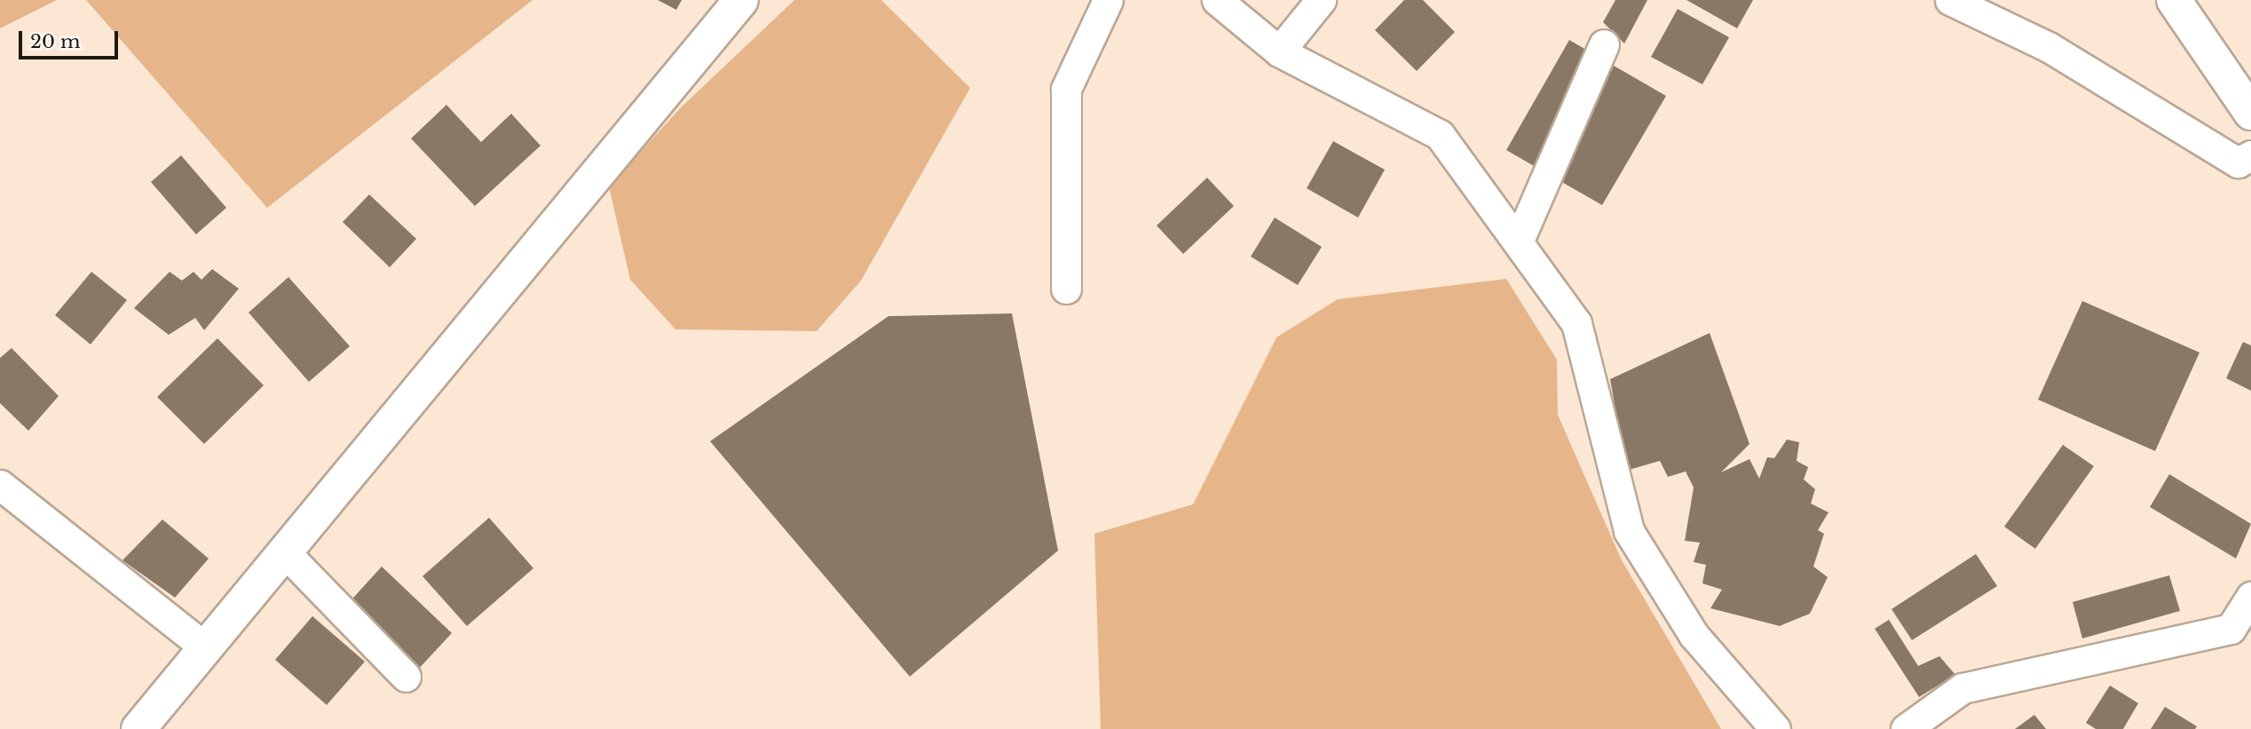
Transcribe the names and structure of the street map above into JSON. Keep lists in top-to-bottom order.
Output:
{
  "scale_bar": "20 m"
}
